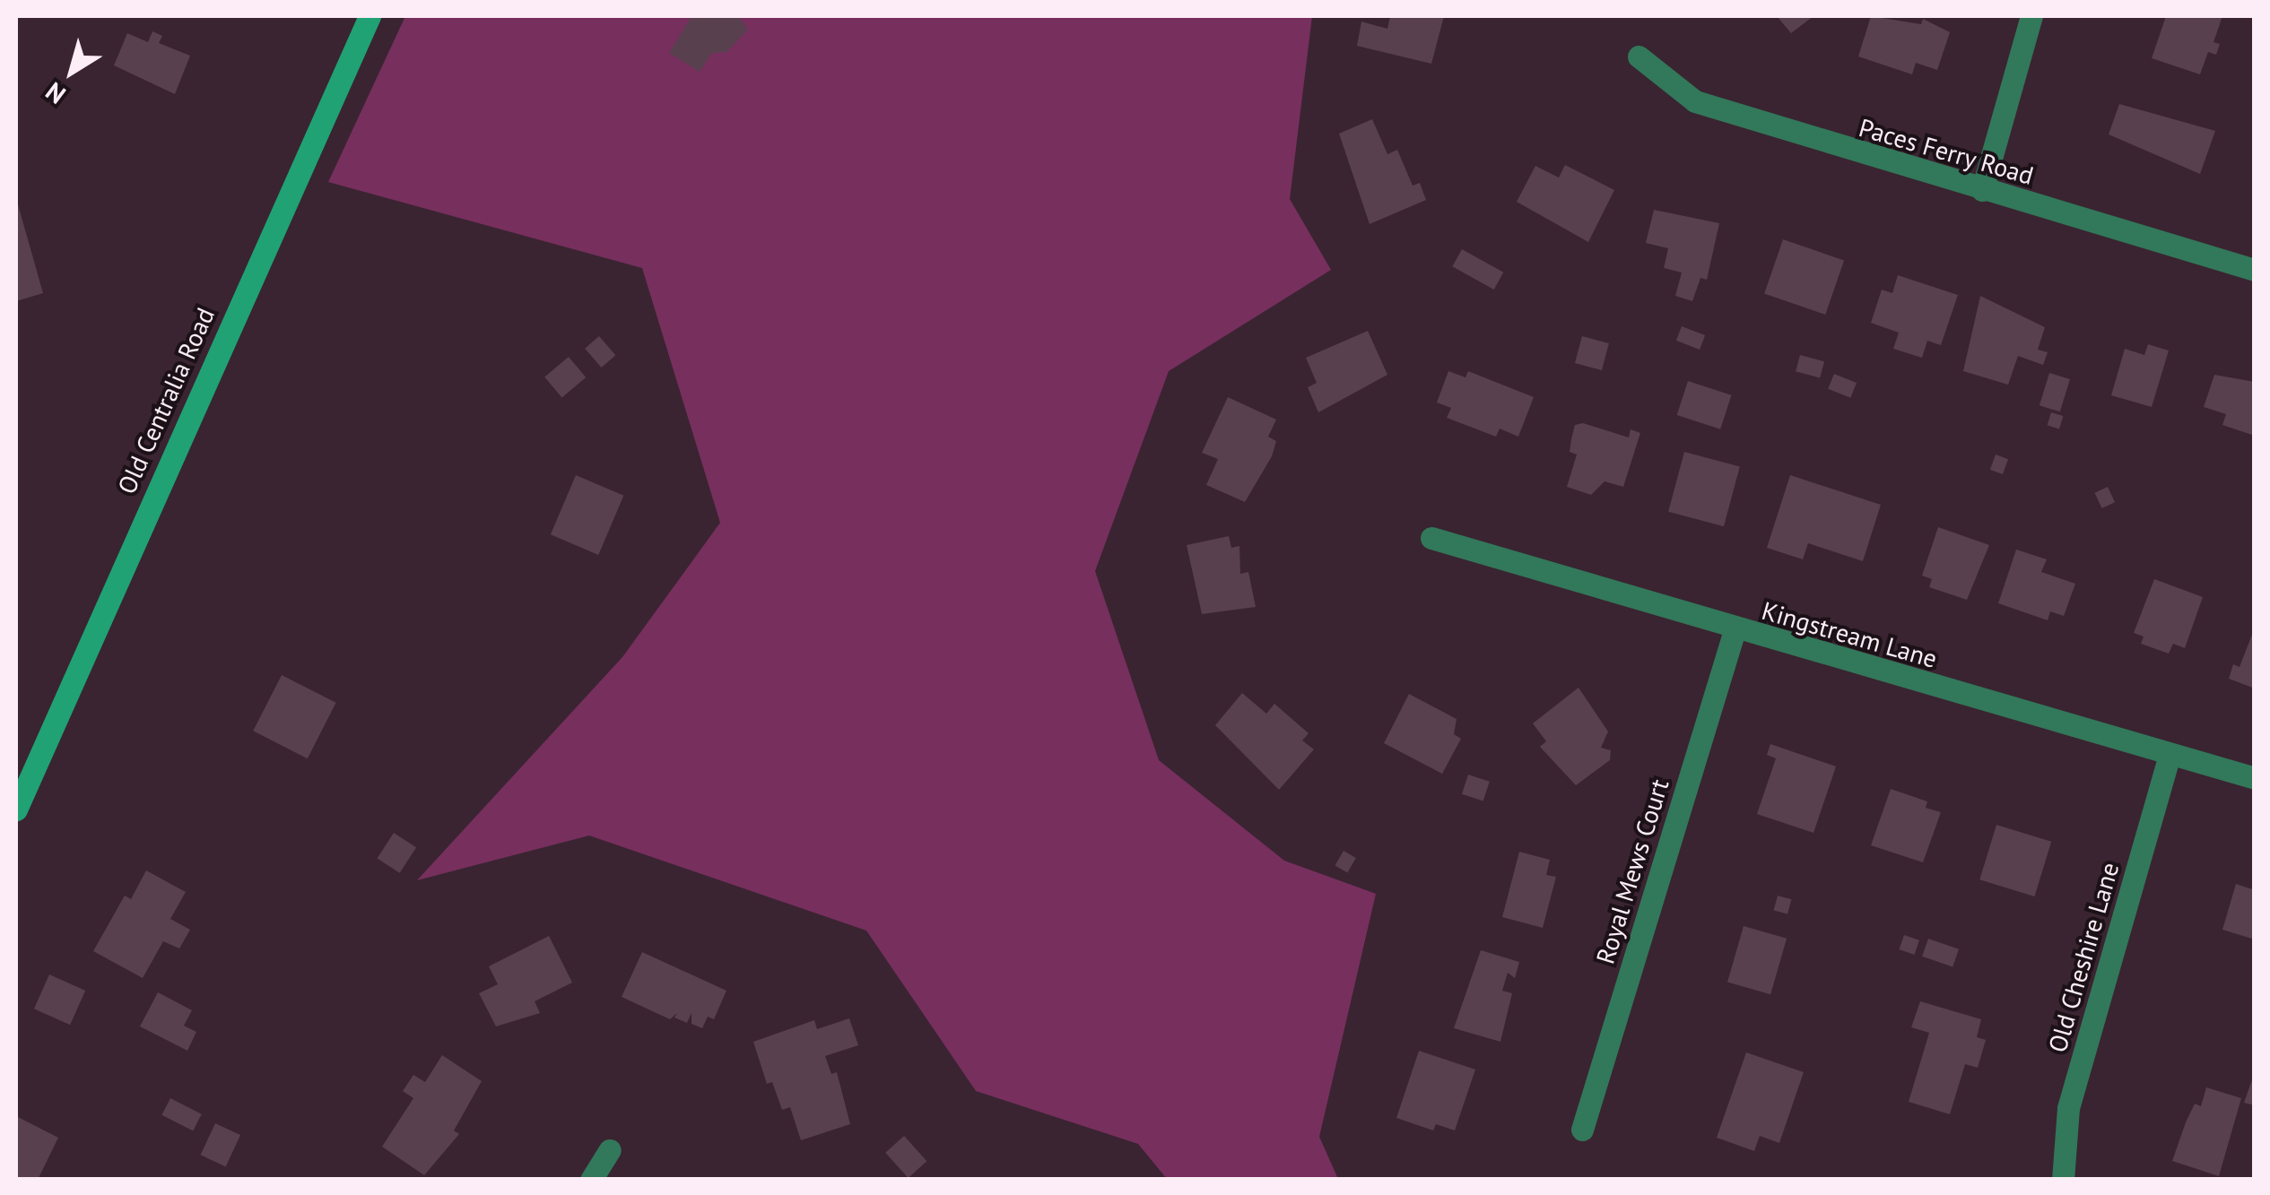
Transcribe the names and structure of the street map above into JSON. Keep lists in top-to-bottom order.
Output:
{
  "streets": {
    "street": [
      "Paces Ferry Road",
      "Old Centralia Road",
      "Kingstream Lane",
      "Royal Mews Court",
      "Old Cheshire Lane"
    ]
  },
  "crossings": [
    ["Kingstream Lane", "Royal Mews Court"],
    ["Kingstream Lane", "Old Cheshire Lane"]
  ],
  "north": "bottom left"
}
